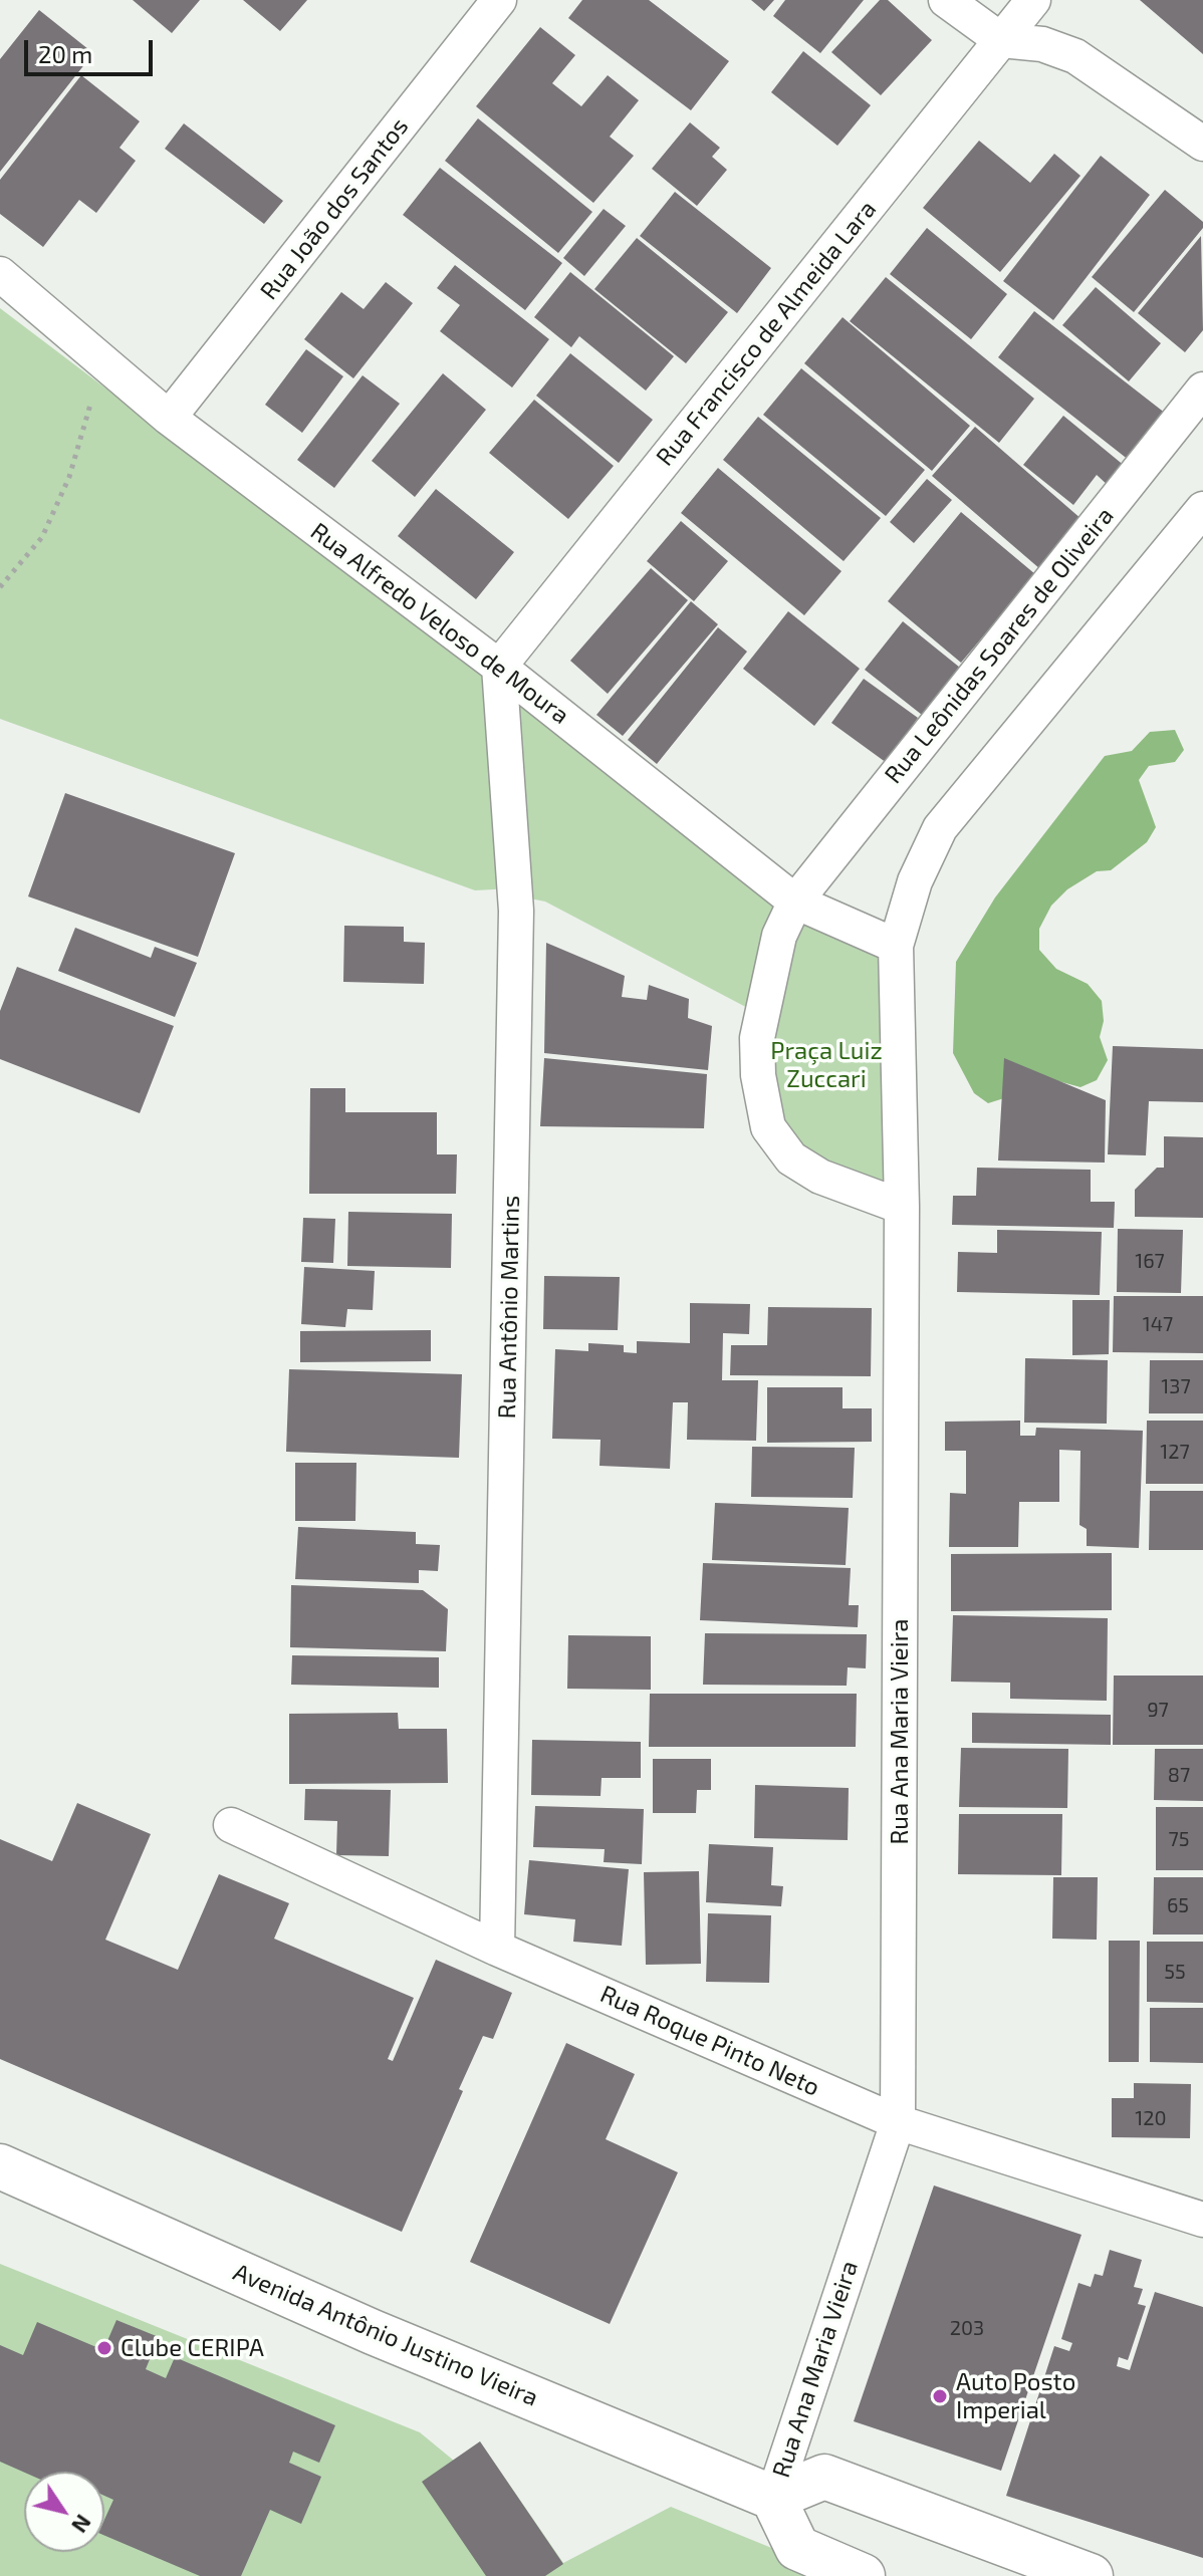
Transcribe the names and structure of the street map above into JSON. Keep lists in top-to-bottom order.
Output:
{
  "streets": {
    "main road": ["Avenida Antônio Justino Vieira"],
    "street": [
      "Rua João dos Santos",
      "Rua Francisco de Almeida Lara",
      "Rua Alfredo Veloso de Moura",
      "Rua Leônidas Soares de Oliveira",
      "Rua Antônio Martins",
      "Rua Ana Maria Vieira",
      "Rua Roque Pinto Neto"
    ]
  },
  "crossings": [
    ["Rua João dos Santos", "Rua Alfredo Veloso de Moura"],
    ["Rua Francisco de Almeida Lara", "Rua Alfredo Veloso de Moura"],
    ["Rua Francisco de Almeida Lara", "Rua Antônio Martins"],
    ["Rua Alfredo Veloso de Moura", "Rua Leônidas Soares de Oliveira"],
    ["Rua Alfredo Veloso de Moura", "Rua Antônio Martins"],
    ["Rua Alfredo Veloso de Moura", "Rua Ana Maria Vieira"],
    ["Rua Leônidas Soares de Oliveira", "Rua Ana Maria Vieira"],
    ["Rua Antônio Martins", "Rua Roque Pinto Neto"],
    ["Rua Ana Maria Vieira", "Rua Roque Pinto Neto"],
    ["Rua Ana Maria Vieira", "Avenida Antônio Justino Vieira"]
  ],
  "parks": ["Praça Luiz Zuccari"],
  "places": ["Clube CERIPA", "Auto Posto Imperial"],
  "house_numbers": [
    "167",
    "147",
    "137",
    "127",
    "97",
    "87",
    "75",
    "65",
    "55",
    "120",
    "203"
  ],
  "scale_bar": "20 m",
  "north": "bottom right"
}
